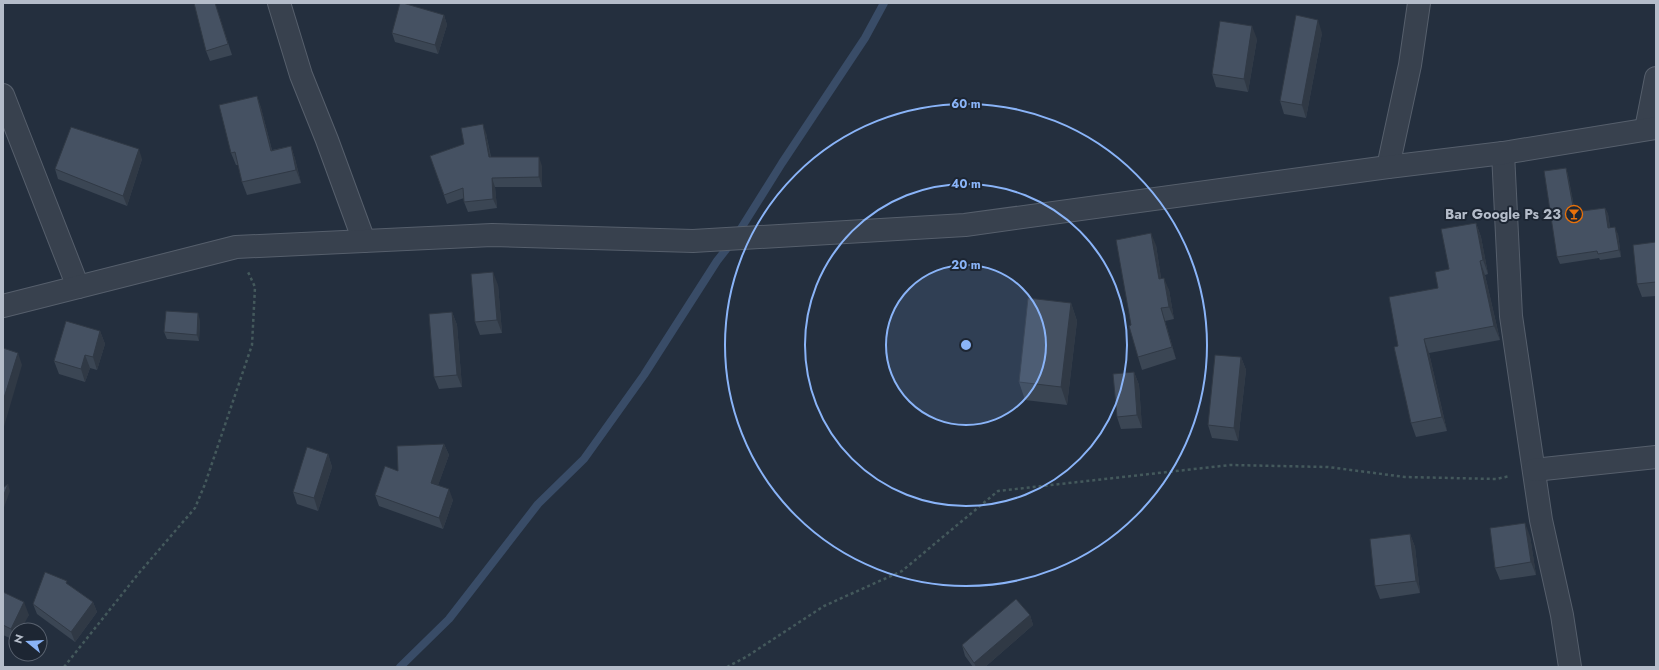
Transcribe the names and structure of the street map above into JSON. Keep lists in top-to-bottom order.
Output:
{
  "places": {
    "bar": ["Bar Google Ps 23"]
  },
  "north": "left",
  "rings": ["60 m", "40 m", "20 m"]
}
